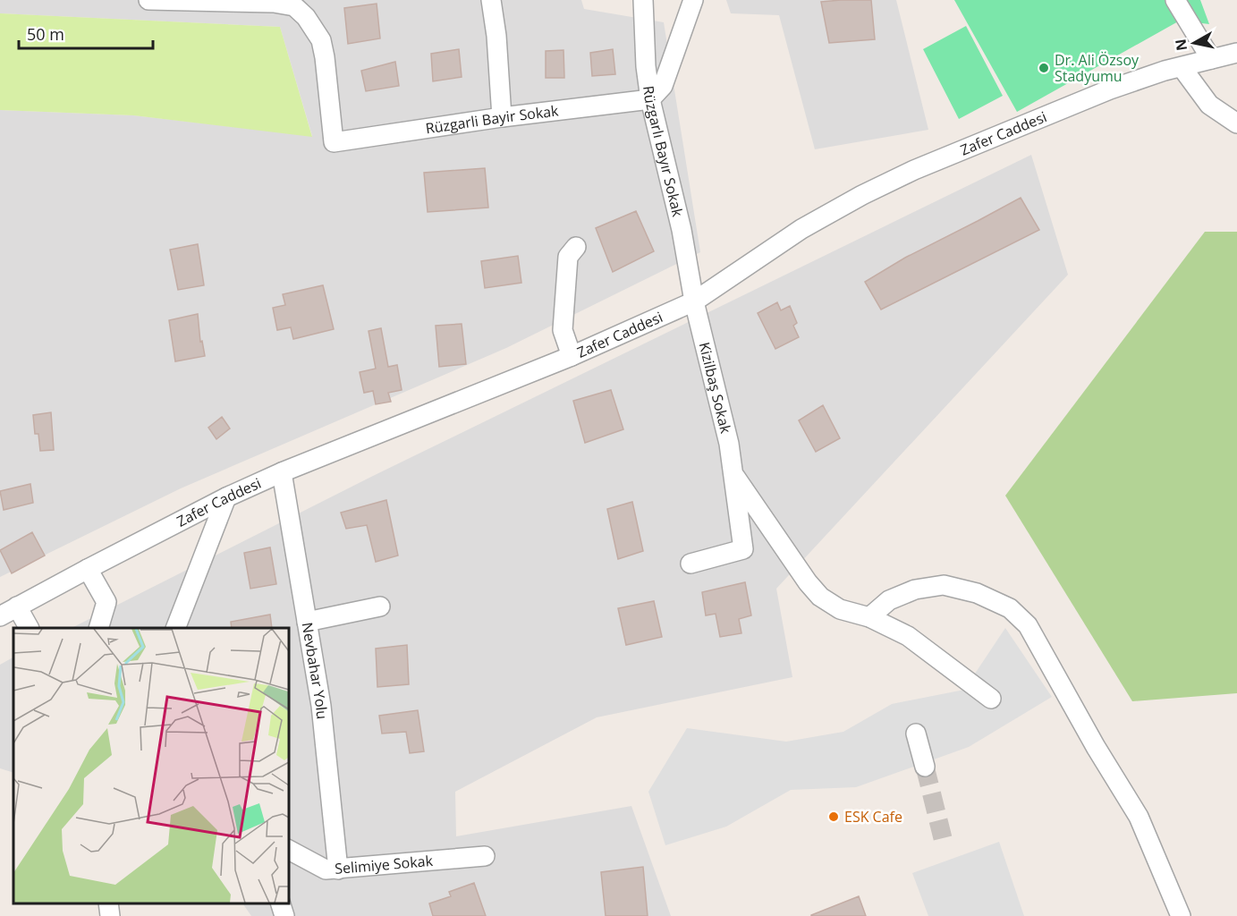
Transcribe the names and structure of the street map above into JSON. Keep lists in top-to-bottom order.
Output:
{
  "streets": {
    "street": [
      "Rüzgarli Bayir Sokak",
      "Zafer Caddesi",
      "Rüzgarlı Bayır Sokak",
      "Kizilbaş Sokak",
      "Nevbahar Yolu",
      "Selimiye Sokak"
    ]
  },
  "crossings": [
    ["Rüzgarli Bayir Sokak", "Rüzgarlı Bayır Sokak"],
    ["Zafer Caddesi", "Rüzgarlı Bayır Sokak"],
    ["Zafer Caddesi", "Kizilbaş Sokak"],
    ["Zafer Caddesi", "Nevbahar Yolu"],
    ["Rüzgarlı Bayır Sokak", "Kizilbaş Sokak"],
    ["Nevbahar Yolu", "Selimiye Sokak"]
  ],
  "places": ["Dr. Ali Özsoy Stadyumu", "ESK Cafe"],
  "scale_bar": "50 m",
  "north": "left"
}
